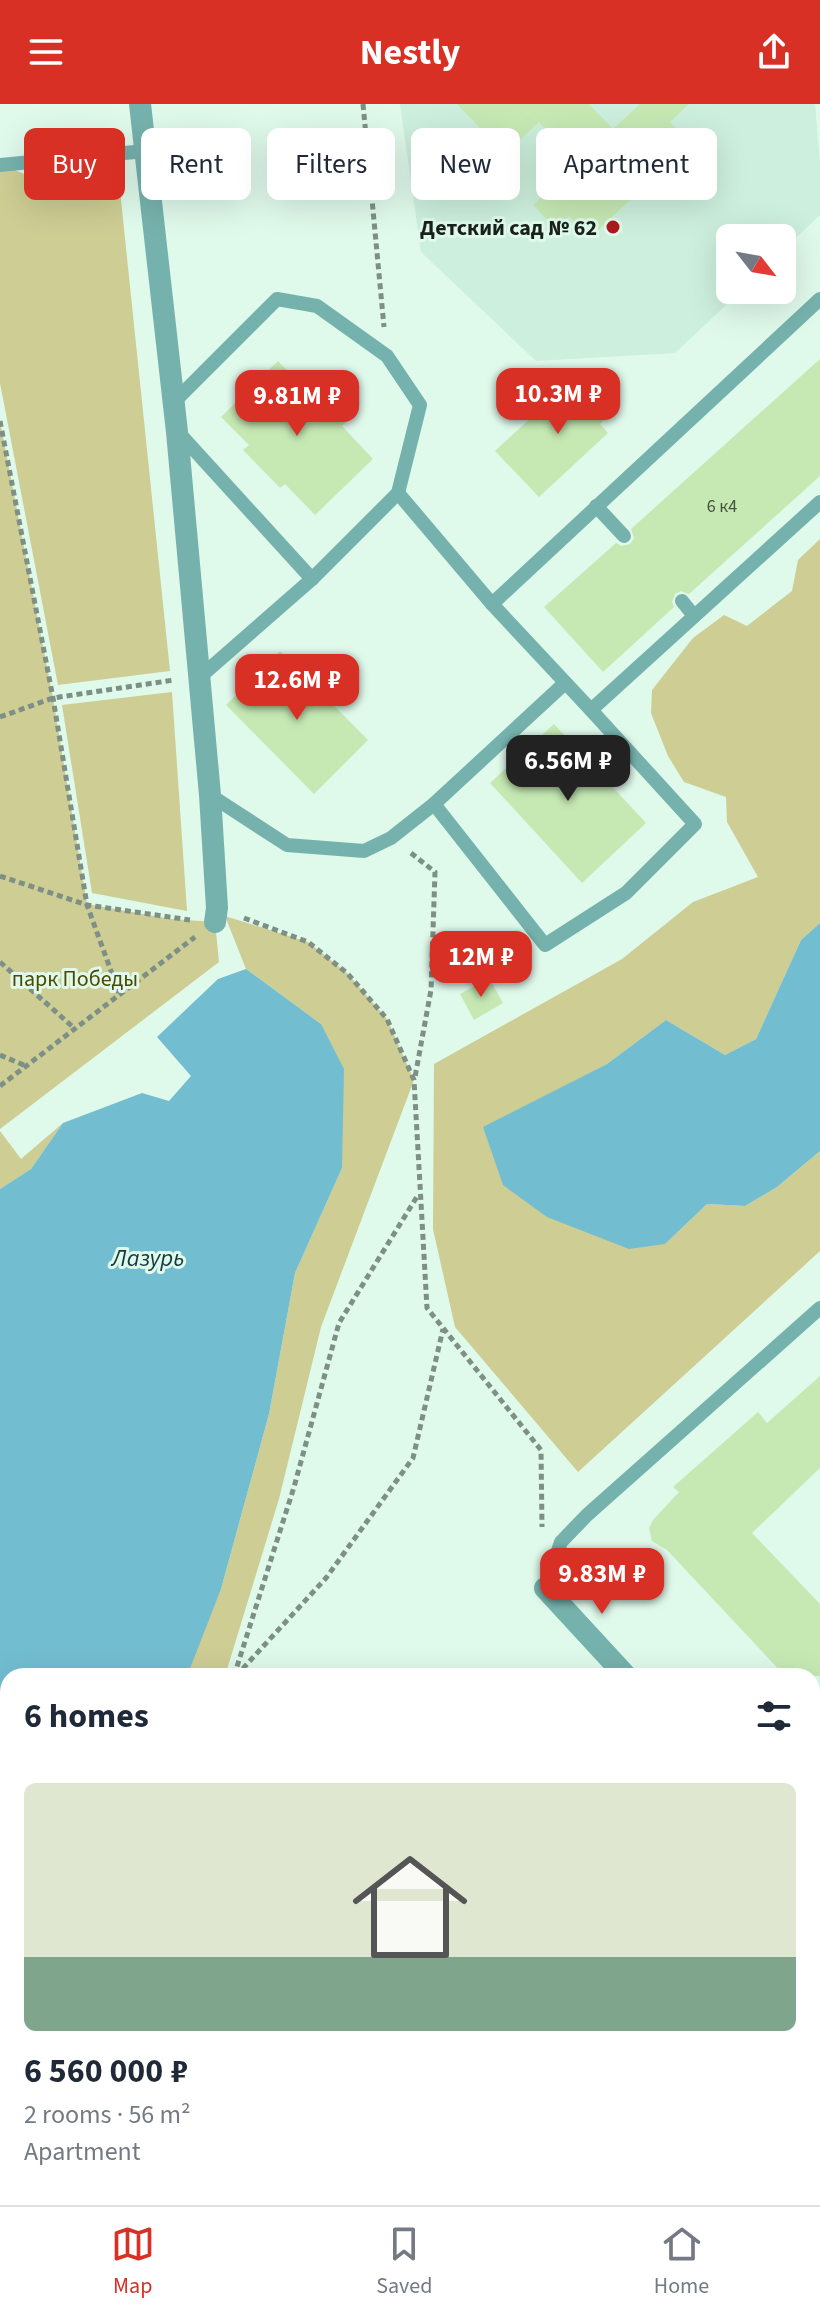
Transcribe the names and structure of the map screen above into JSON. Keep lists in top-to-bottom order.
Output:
{
  "water": ["Лазурь"],
  "parks": ["парк Победы"],
  "places": ["Детский сад № 62"],
  "house_numbers": ["6 к4"],
  "north": "bottom right",
  "page": {
    "header": "Nestly",
    "chip": [
      "Buy",
      "Rent",
      "Filters",
      "New",
      "Apartment"
    ],
    "price": [
      "10.3M ₽",
      "9.81M ₽",
      "12.6M ₽",
      "6.56M ₽",
      "12M ₽",
      "9.83M ₽"
    ],
    "heading": "6 homes",
    "list": [
      {
        "name": "6 560 000 ₽",
        "note": "2 rooms · 56 m² · Apartment"
      }
    ],
    "tabs": ["Map", "Saved", "Home"]
  }
}
